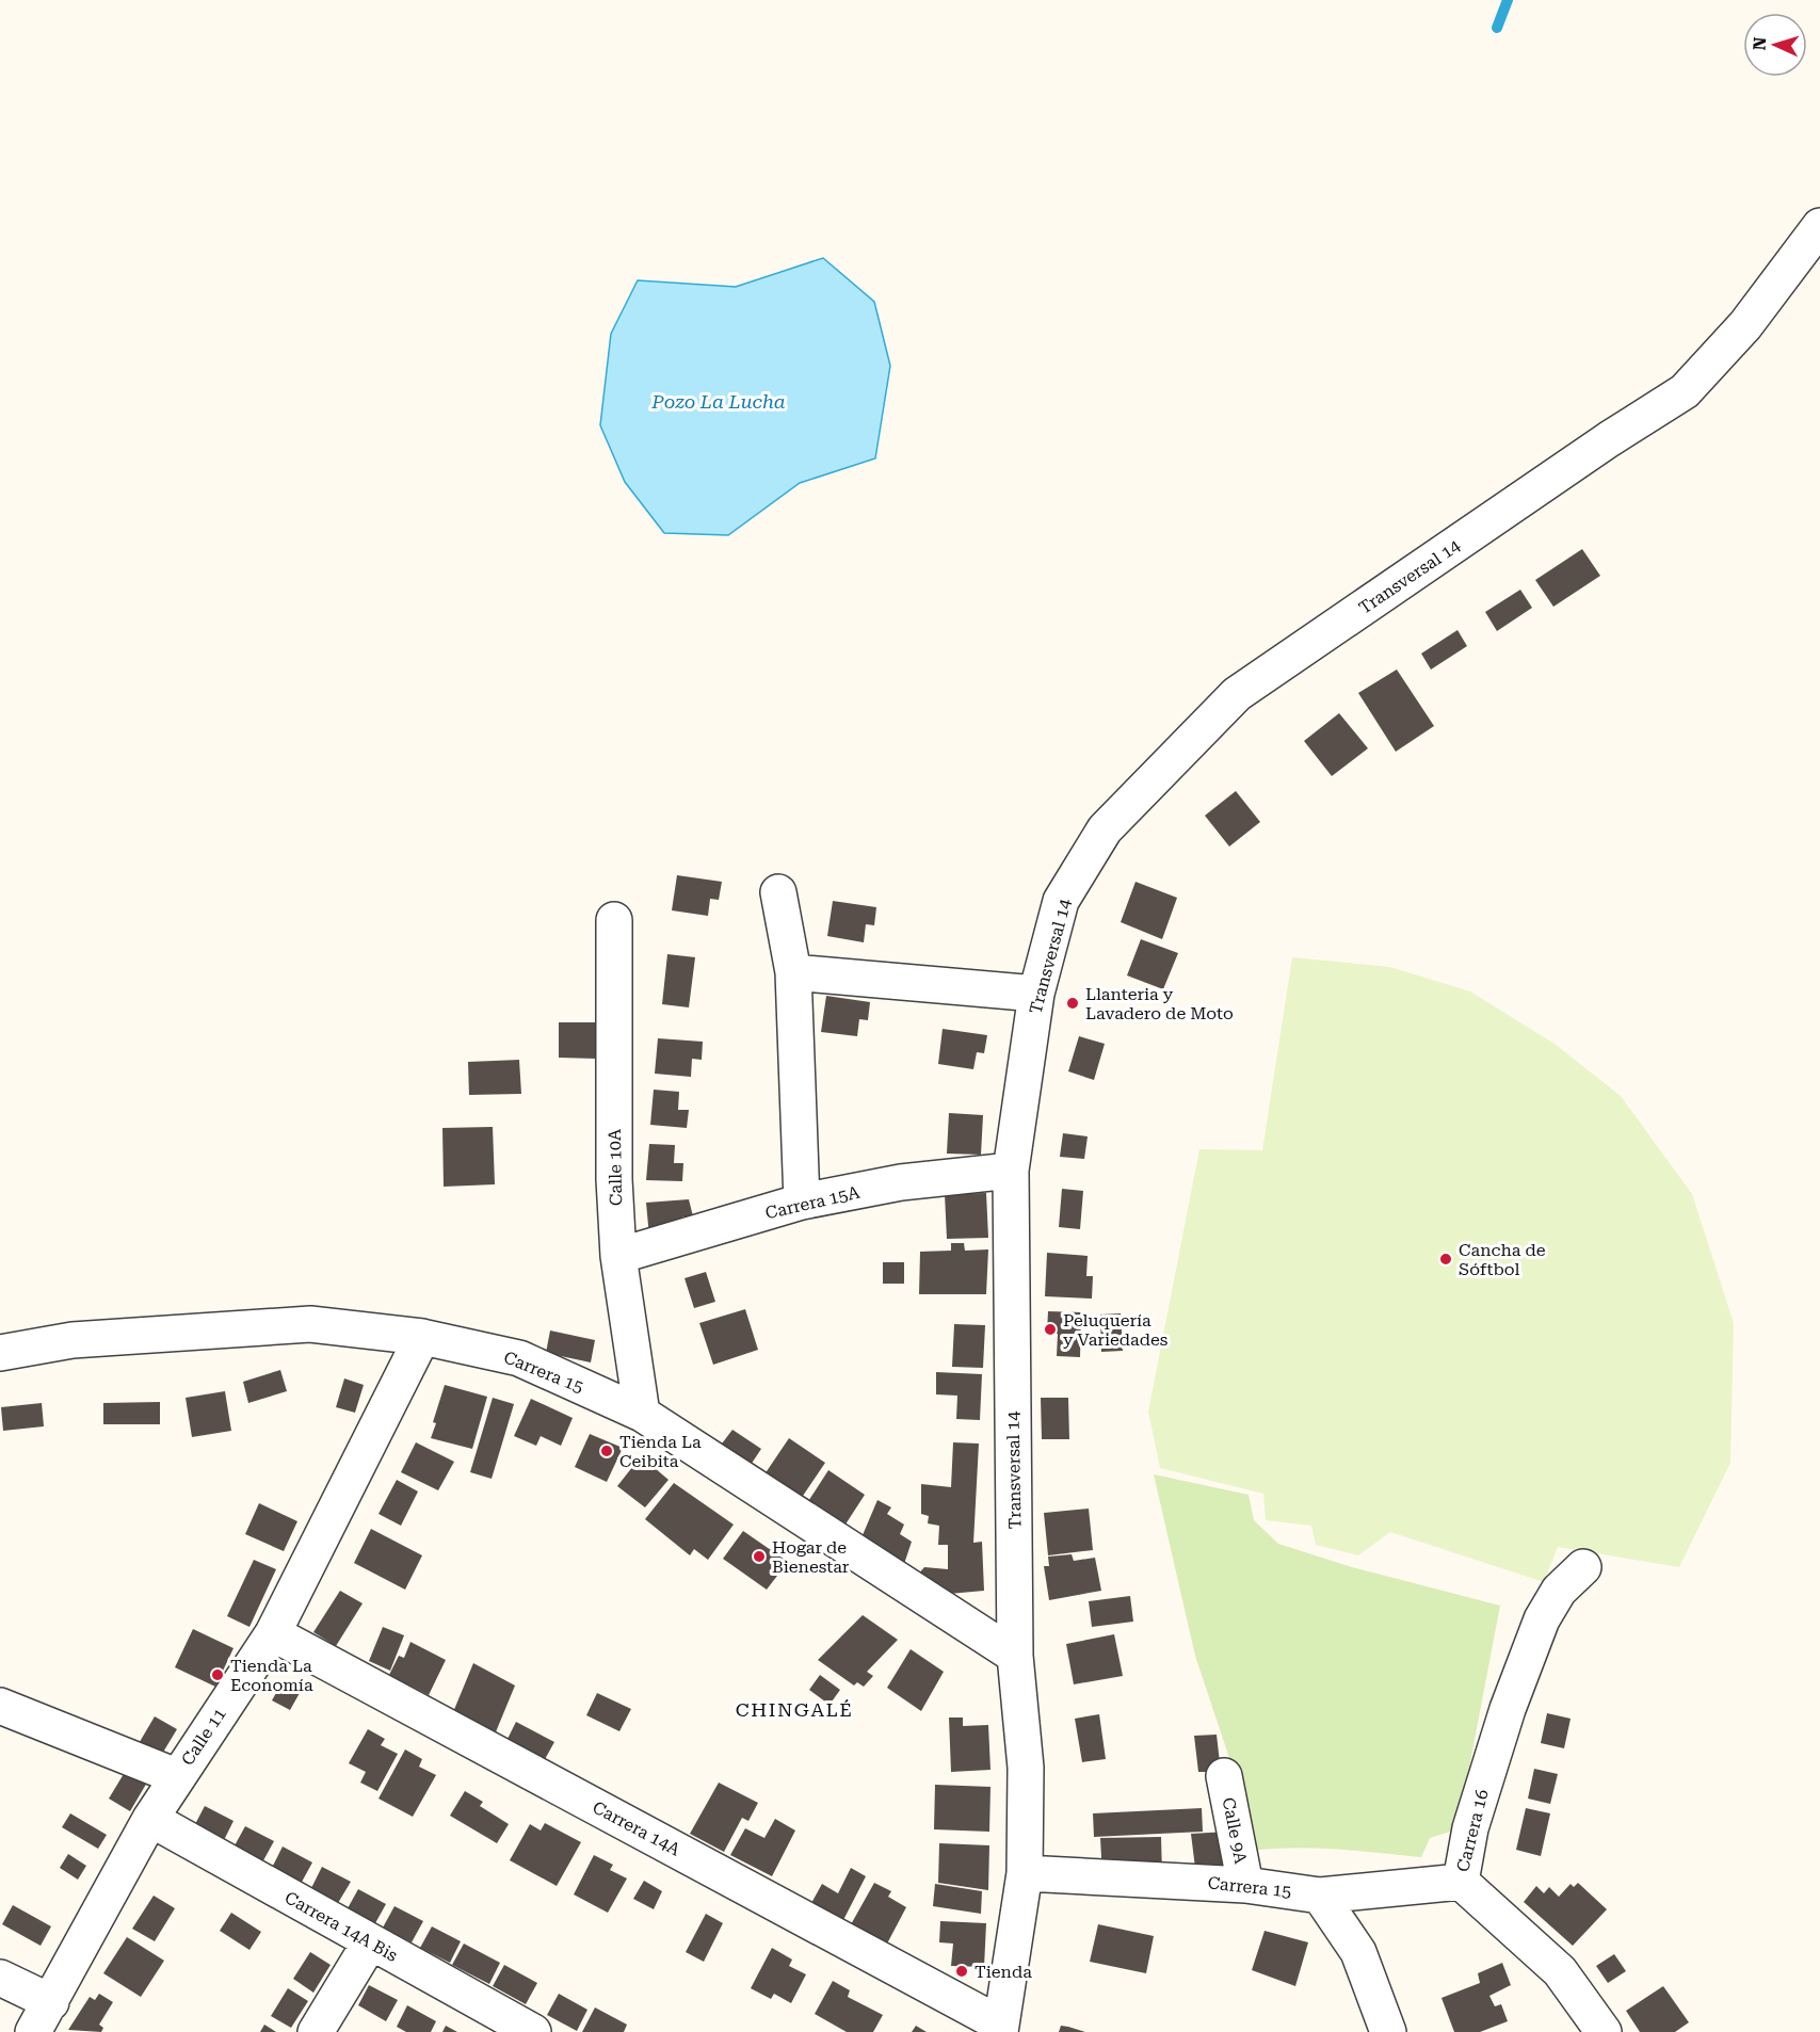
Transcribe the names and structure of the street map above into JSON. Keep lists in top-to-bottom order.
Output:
{
  "streets": {
    "street": [
      "Transversal 14",
      "Calle 10A",
      "Carrera 15A",
      "Carrera 15",
      "Calle 11",
      "Carrera 14A",
      "Calle 9A",
      "Carrera 16",
      "Carrera 14A Bis"
    ]
  },
  "crossings": [
    ["Transversal 14", "Carrera 15A"],
    ["Transversal 14", "Carrera 15"],
    ["Transversal 14", "Carrera 14A"],
    ["Calle 10A", "Carrera 15A"],
    ["Calle 10A", "Carrera 15"],
    ["Carrera 15", "Calle 11"],
    ["Carrera 15", "Calle 9A"],
    ["Carrera 15", "Carrera 16"],
    ["Calle 11", "Carrera 14A"],
    ["Calle 11", "Carrera 14A Bis"]
  ],
  "districts": ["CHINGALÉ"],
  "water": ["Pozo La Lucha"],
  "places": [
    "Llanteria y Lavadero de Moto",
    "Cancha de Sóftbol",
    "Peluquería y Variedades",
    "Tienda La Ceibita",
    "Hogar de Bienestar",
    "Tienda La Economía",
    "Tienda"
  ],
  "north": "left"
}
